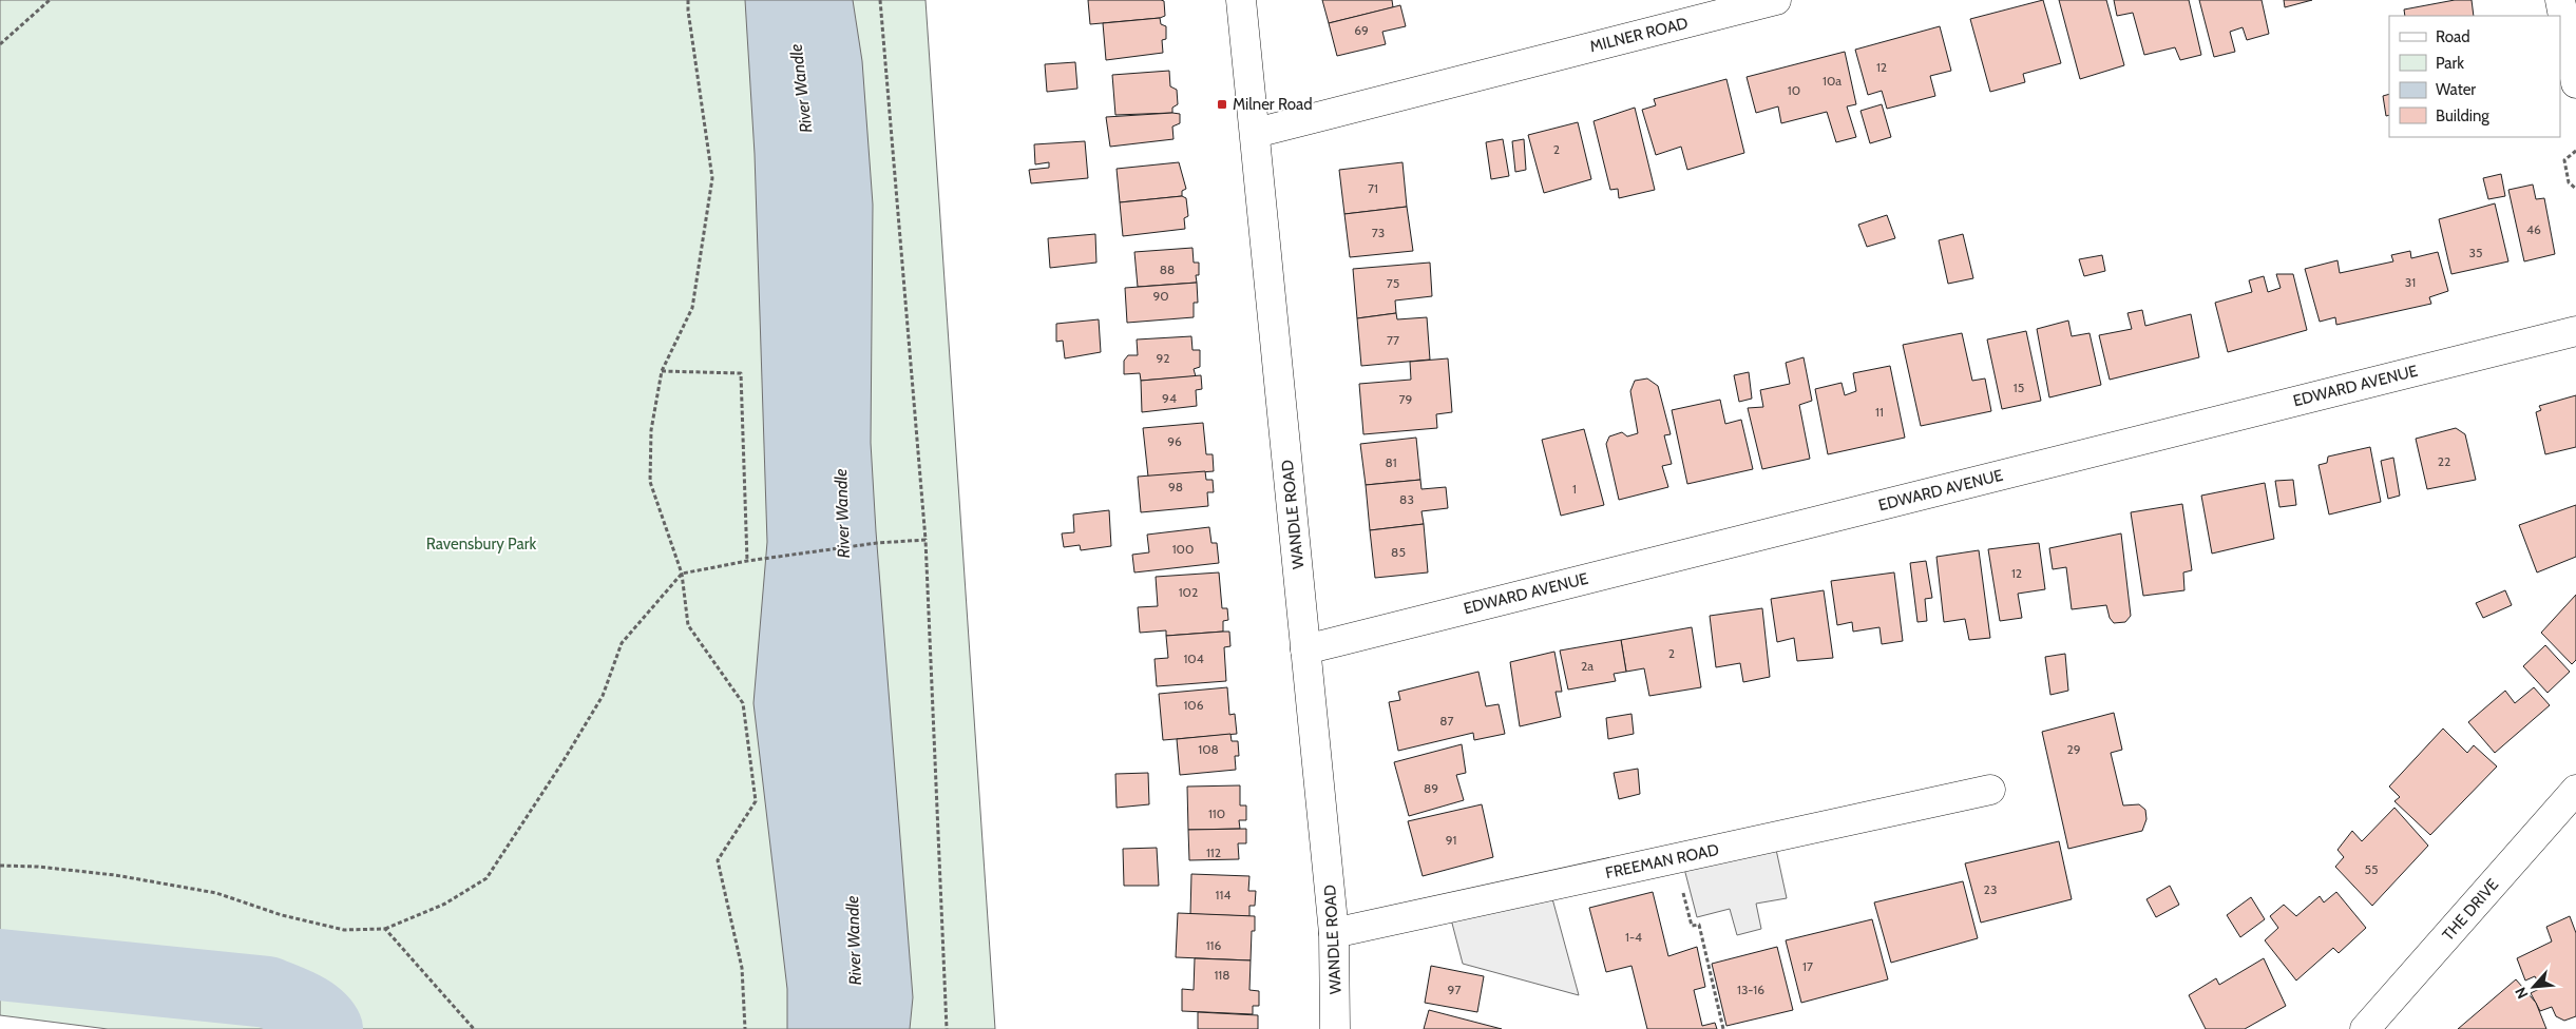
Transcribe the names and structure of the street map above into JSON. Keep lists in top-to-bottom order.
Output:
{
  "streets": {
    "street": [
      "MILNER ROAD",
      "EDWARD AVENUE",
      "WANDLE ROAD",
      "FREEMAN ROAD",
      "THE DRIVE"
    ]
  },
  "crossings": [
    ["MILNER ROAD", "WANDLE ROAD"],
    ["EDWARD AVENUE", "WANDLE ROAD"],
    ["WANDLE ROAD", "FREEMAN ROAD"]
  ],
  "water": ["River Wandle"],
  "parks": ["Ravensbury Park"],
  "places": {
    "transit": ["Milner Road"]
  },
  "house_numbers": [
    "69",
    "12",
    "10a",
    "10",
    "2",
    "71",
    "46",
    "73",
    "35",
    "88",
    "31",
    "75",
    "90",
    "77",
    "92",
    "15",
    "94",
    "79",
    "11",
    "96",
    "22",
    "81",
    "98",
    "1",
    "83",
    "100",
    "85",
    "12",
    "102",
    "2",
    "104",
    "2a",
    "106",
    "87",
    "108",
    "29",
    "89",
    "110",
    "91",
    "112",
    "55",
    "23",
    "114",
    "1-4",
    "116",
    "17",
    "118",
    "97",
    "13-16"
  ],
  "legend": [
    "Road",
    "Park",
    "Water",
    "Building"
  ],
  "north": "bottom left"
}
